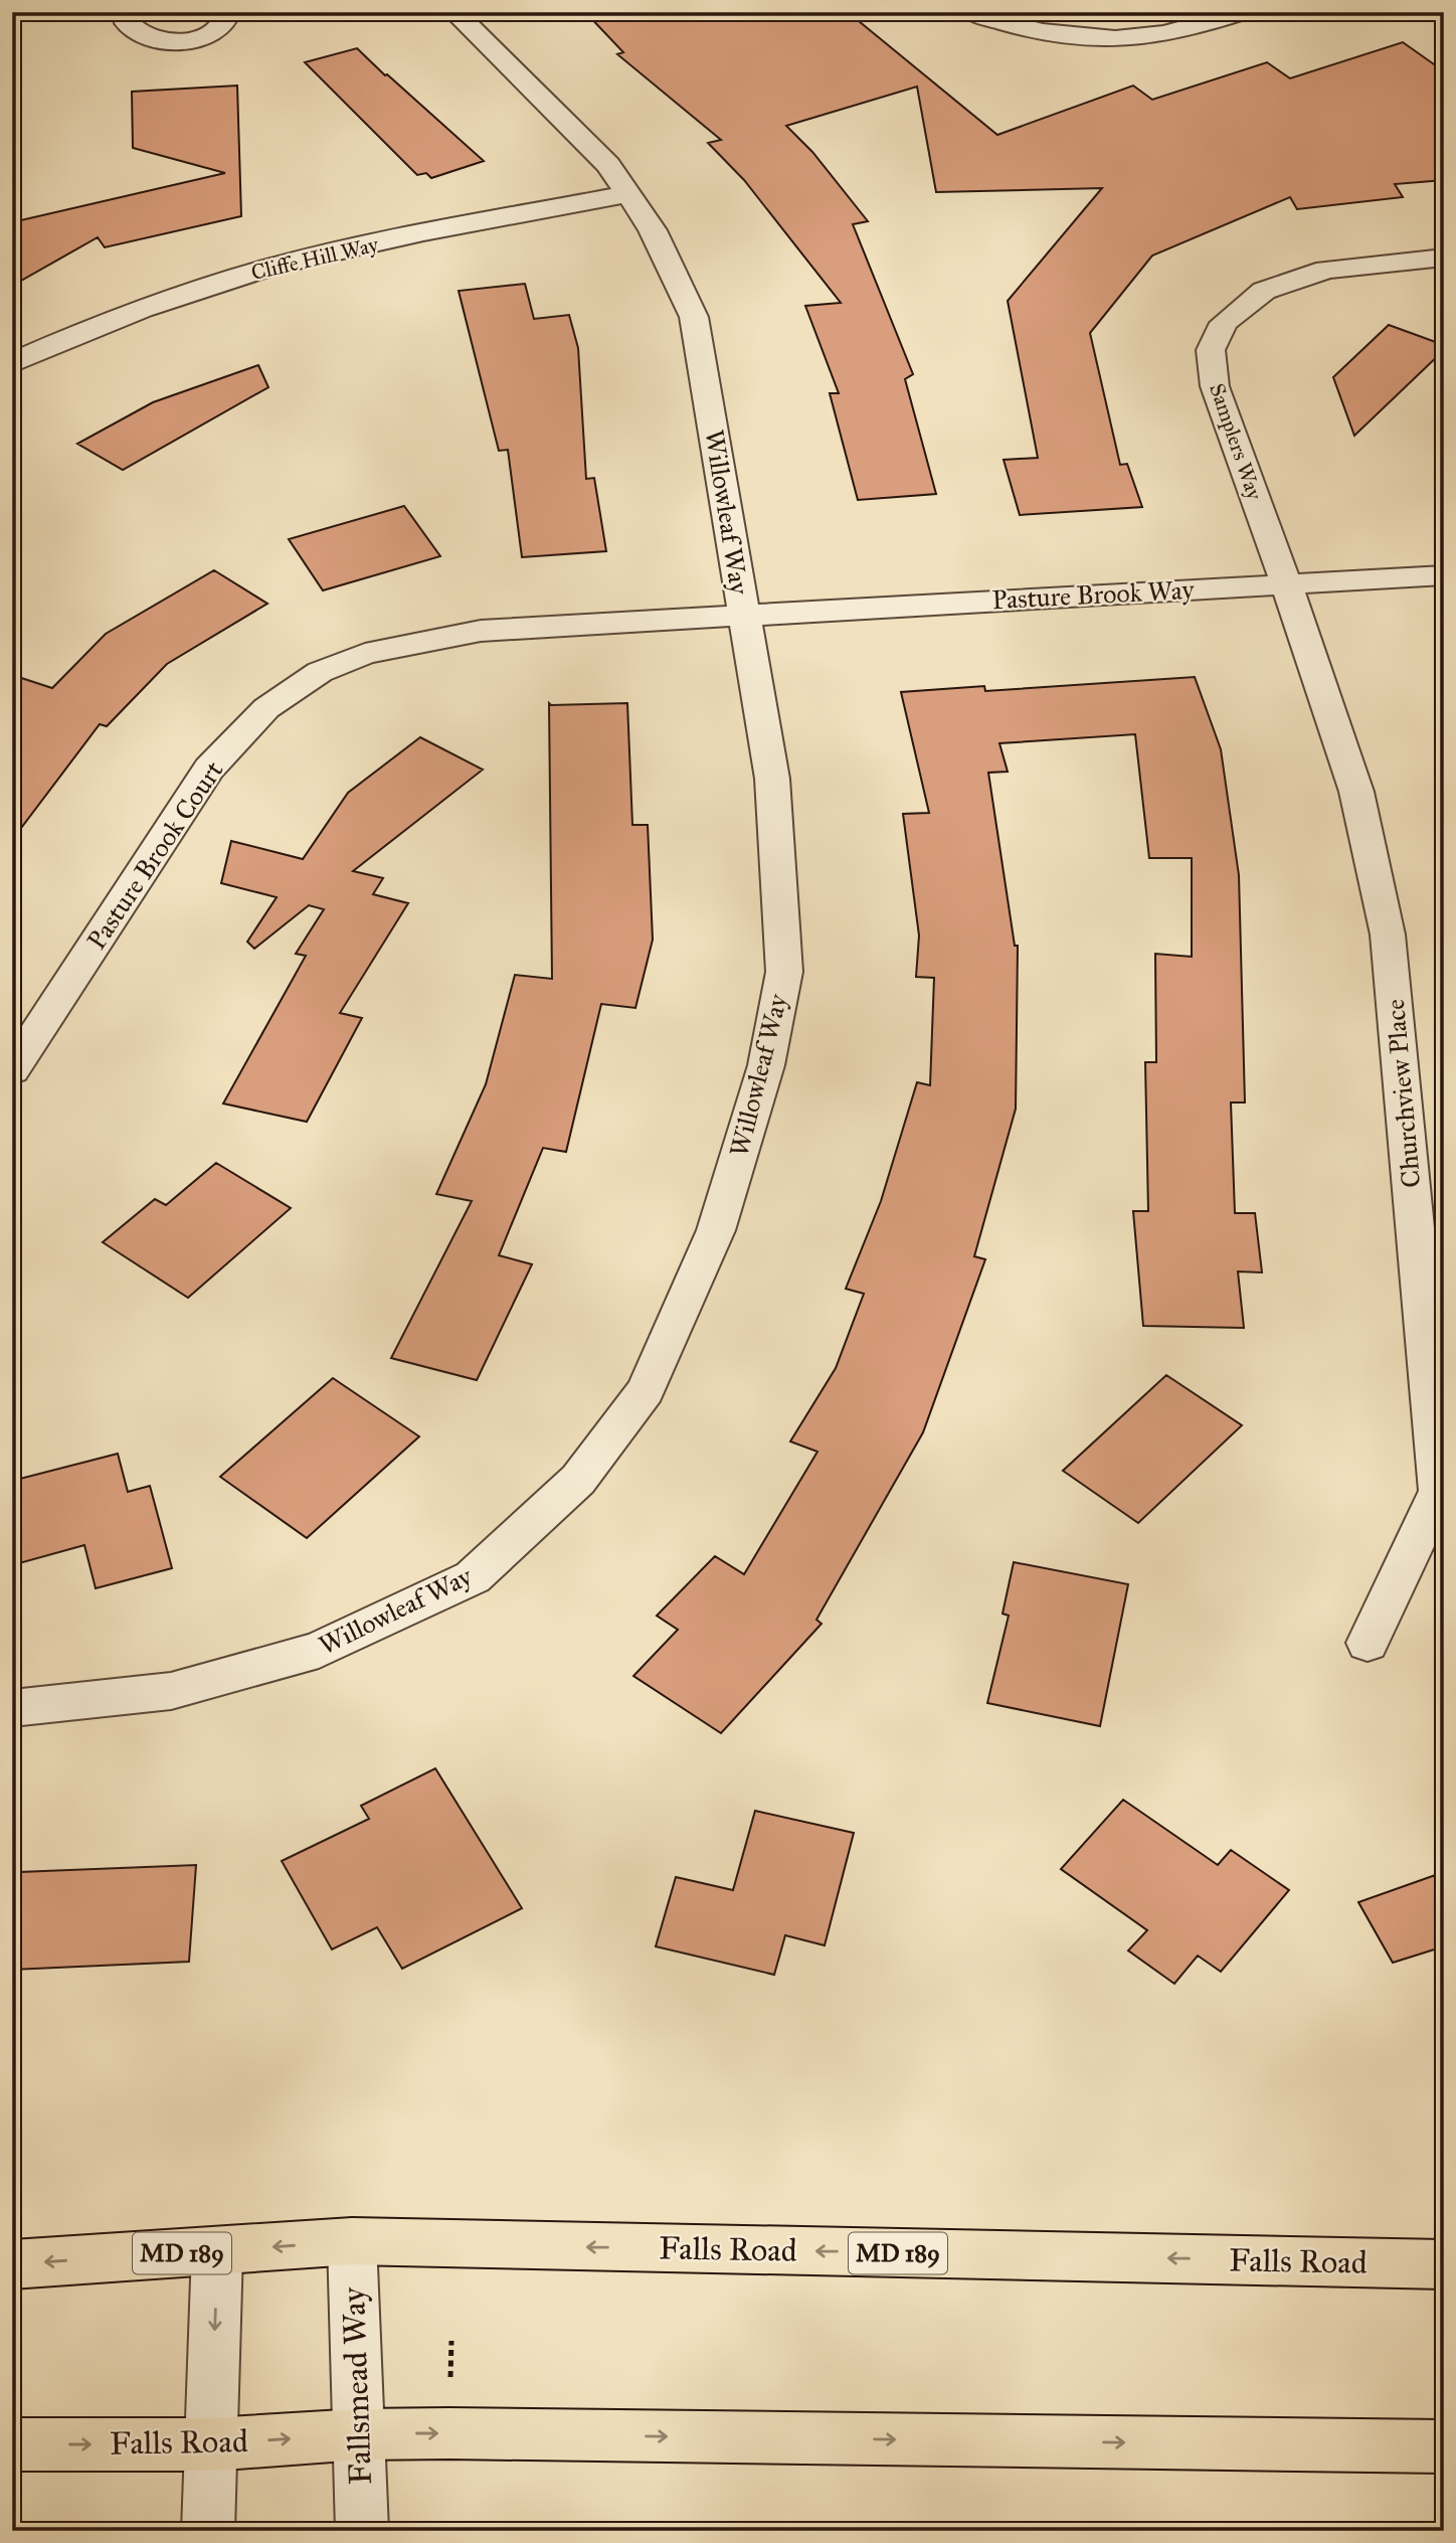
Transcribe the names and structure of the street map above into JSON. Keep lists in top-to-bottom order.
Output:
{
  "streets": {
    "main road": ["Falls Road", "MD 189"],
    "street": [
      "Cliffe Hill Way",
      "Samplers Way",
      "Willowleaf Way",
      "Pasture Brook Way",
      "Pasture Brook Court",
      "Churchview Place",
      "Fallsmead Way"
    ]
  },
  "crossings": [
    ["Cliffe Hill Way", "Willowleaf Way"],
    ["Samplers Way", "Pasture Brook Way"],
    ["Samplers Way", "Churchview Place"],
    ["Willowleaf Way", "Pasture Brook Way"],
    ["Willowleaf Way", "Pasture Brook Court"],
    ["Pasture Brook Way", "Pasture Brook Court"],
    ["Pasture Brook Way", "Churchview Place"],
    ["Falls Road", "Fallsmead Way"]
  ]
}
